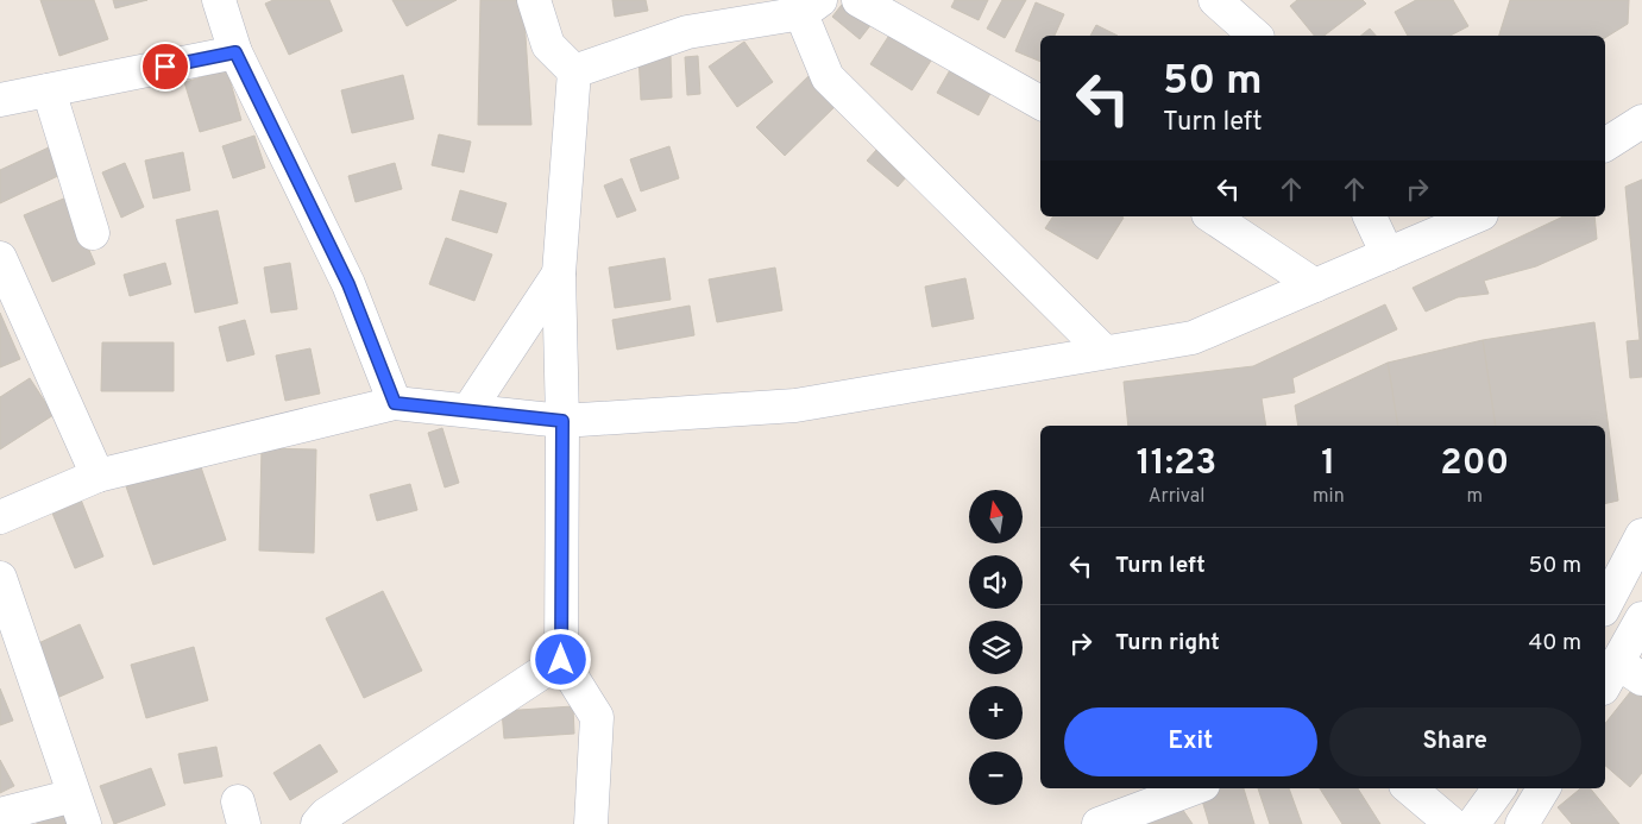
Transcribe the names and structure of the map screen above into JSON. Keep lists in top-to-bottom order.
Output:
{
  "north": "top",
  "page": {
    "turn": ["50 m", "Turn left"],
    "eta": [
      "11:23",
      "Arrival",
      "1",
      "min",
      "200",
      "m"
    ],
    "map_buttons": ["+", "−"],
    "list": [
      {
        "name": "Turn left",
        "value": "50 m"
      },
      {
        "name": "Turn right",
        "value": "40 m"
      }
    ],
    "buttons": ["Exit", "Share"]
  }
}
